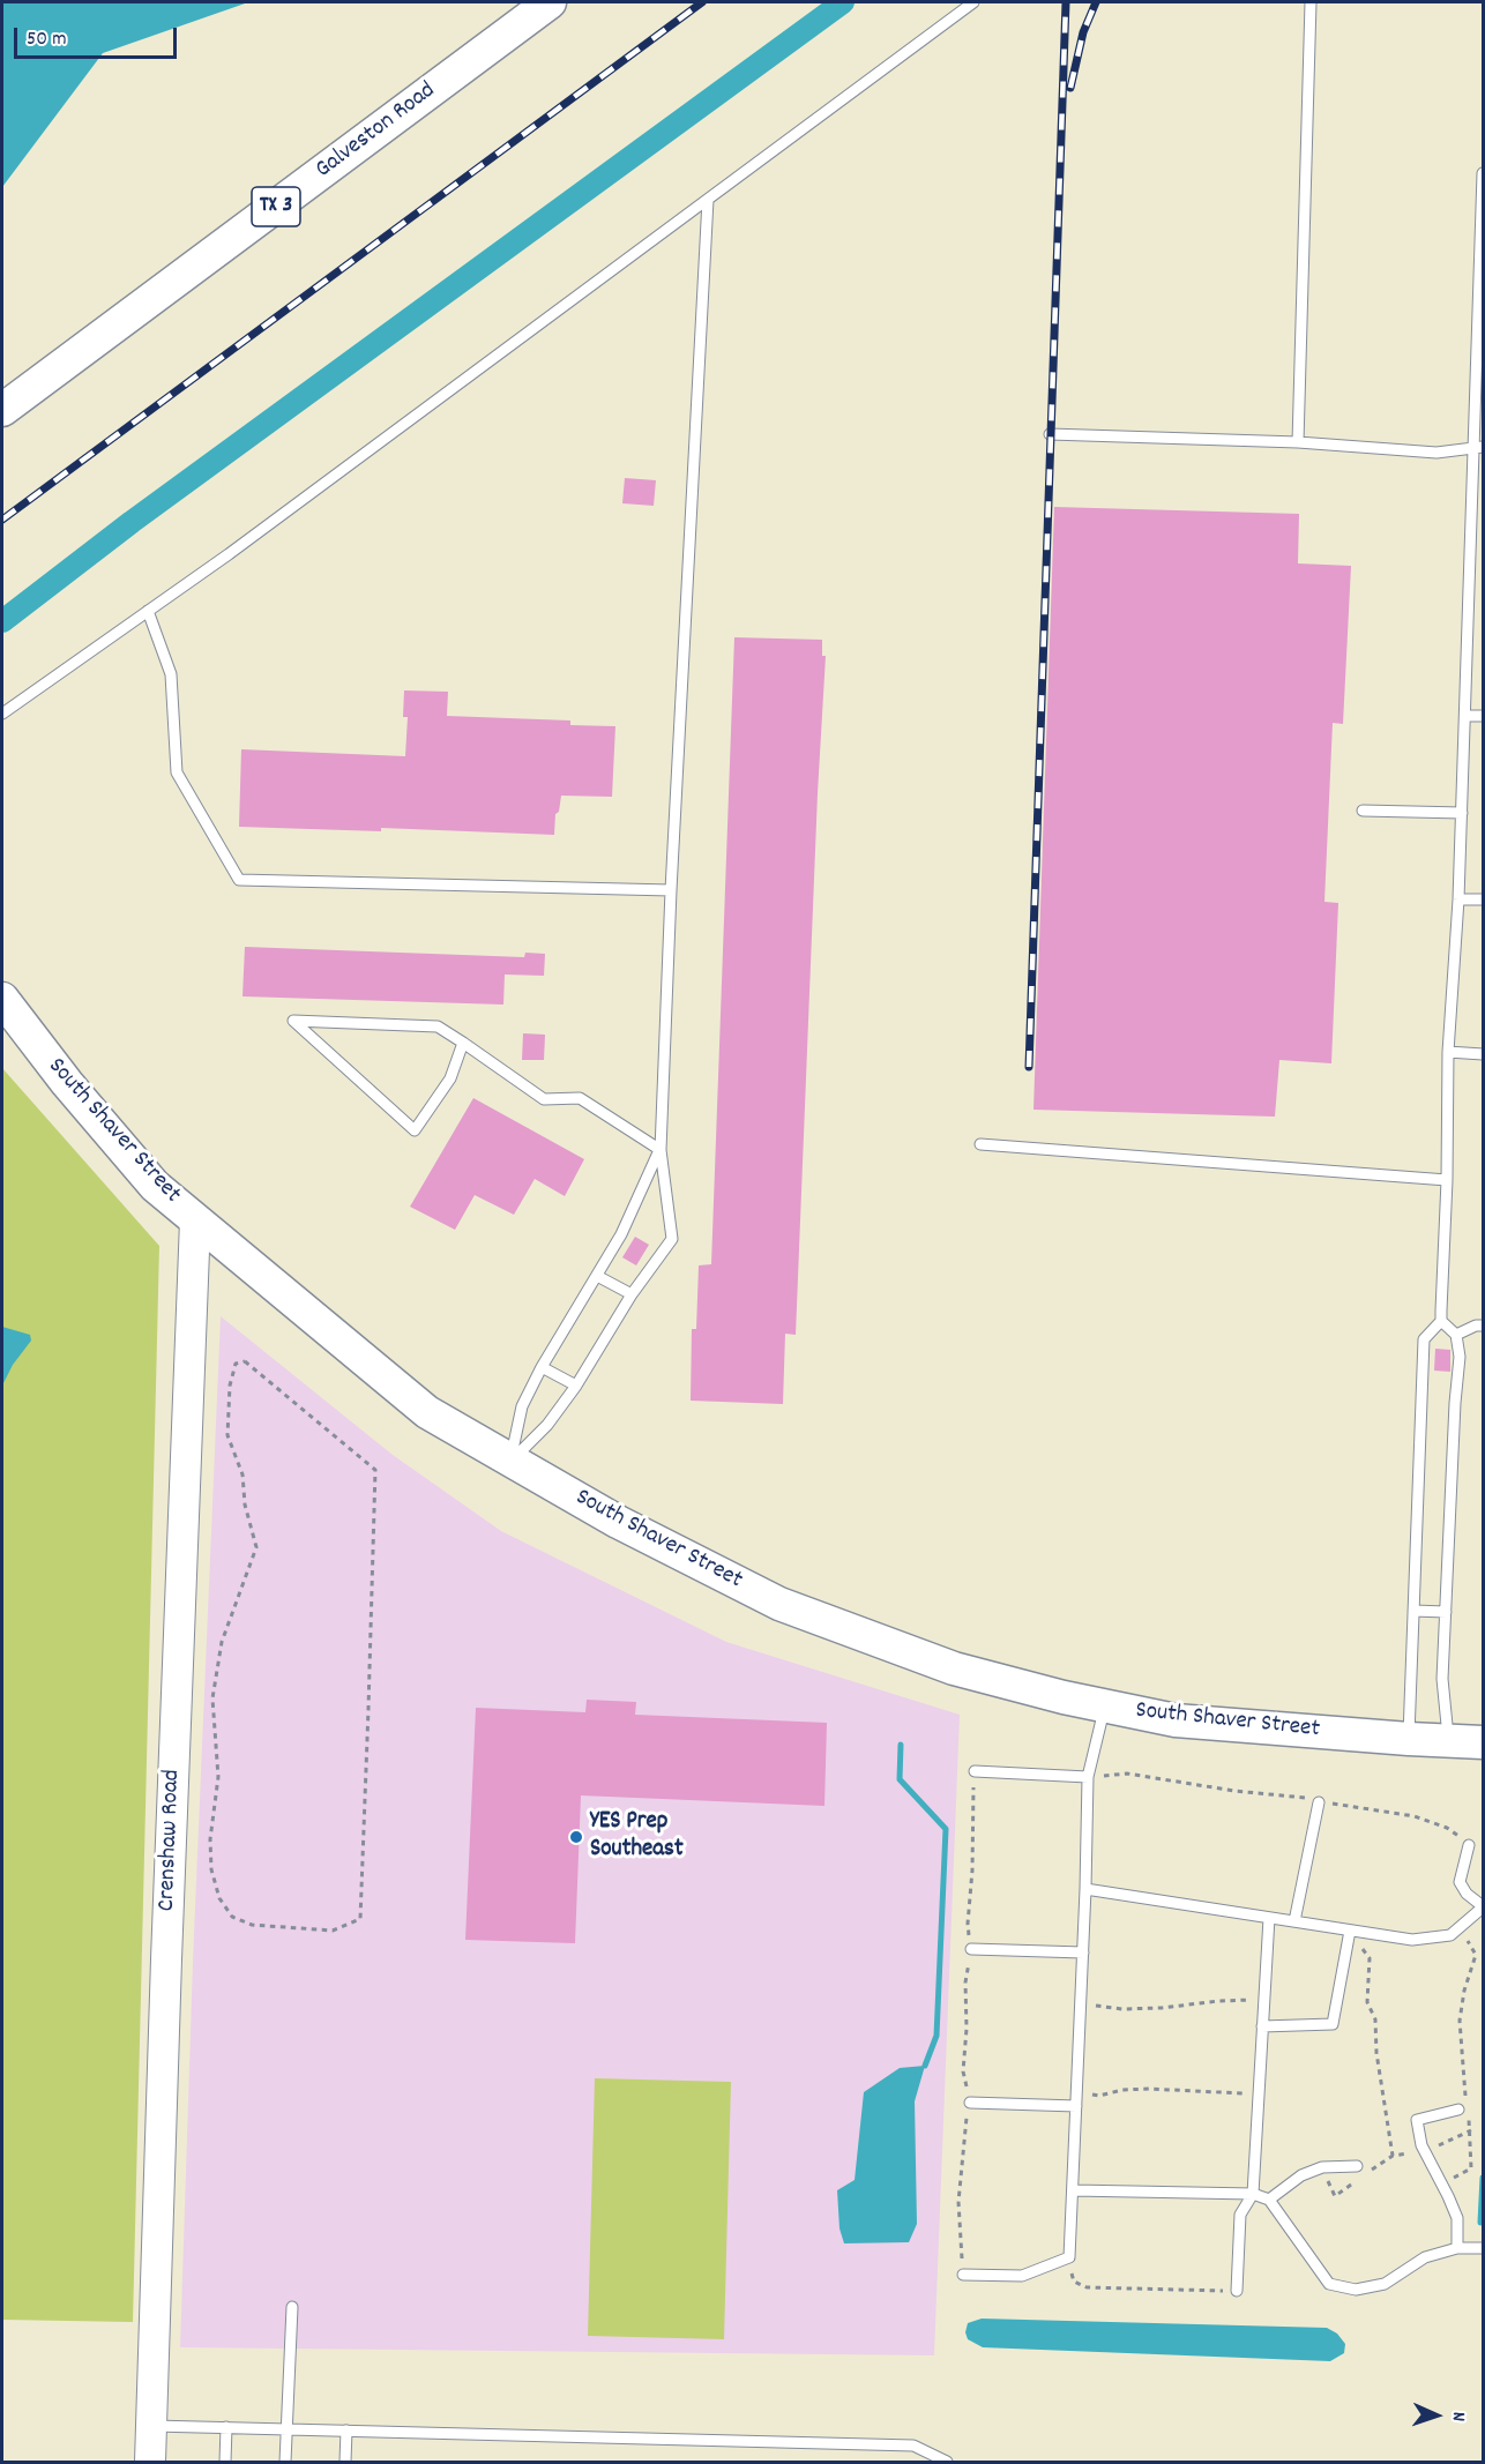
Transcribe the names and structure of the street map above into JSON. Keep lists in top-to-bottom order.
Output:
{
  "streets": {
    "main road": [
      "Galveston Road",
      "TX 3",
      "South Shaver Street",
      "Crenshaw Road"
    ]
  },
  "crossings": [
    ["South Shaver Street", "Crenshaw Road"]
  ],
  "places": ["YES Prep Southeast"],
  "scale_bar": "50 m",
  "north": "right"
}
